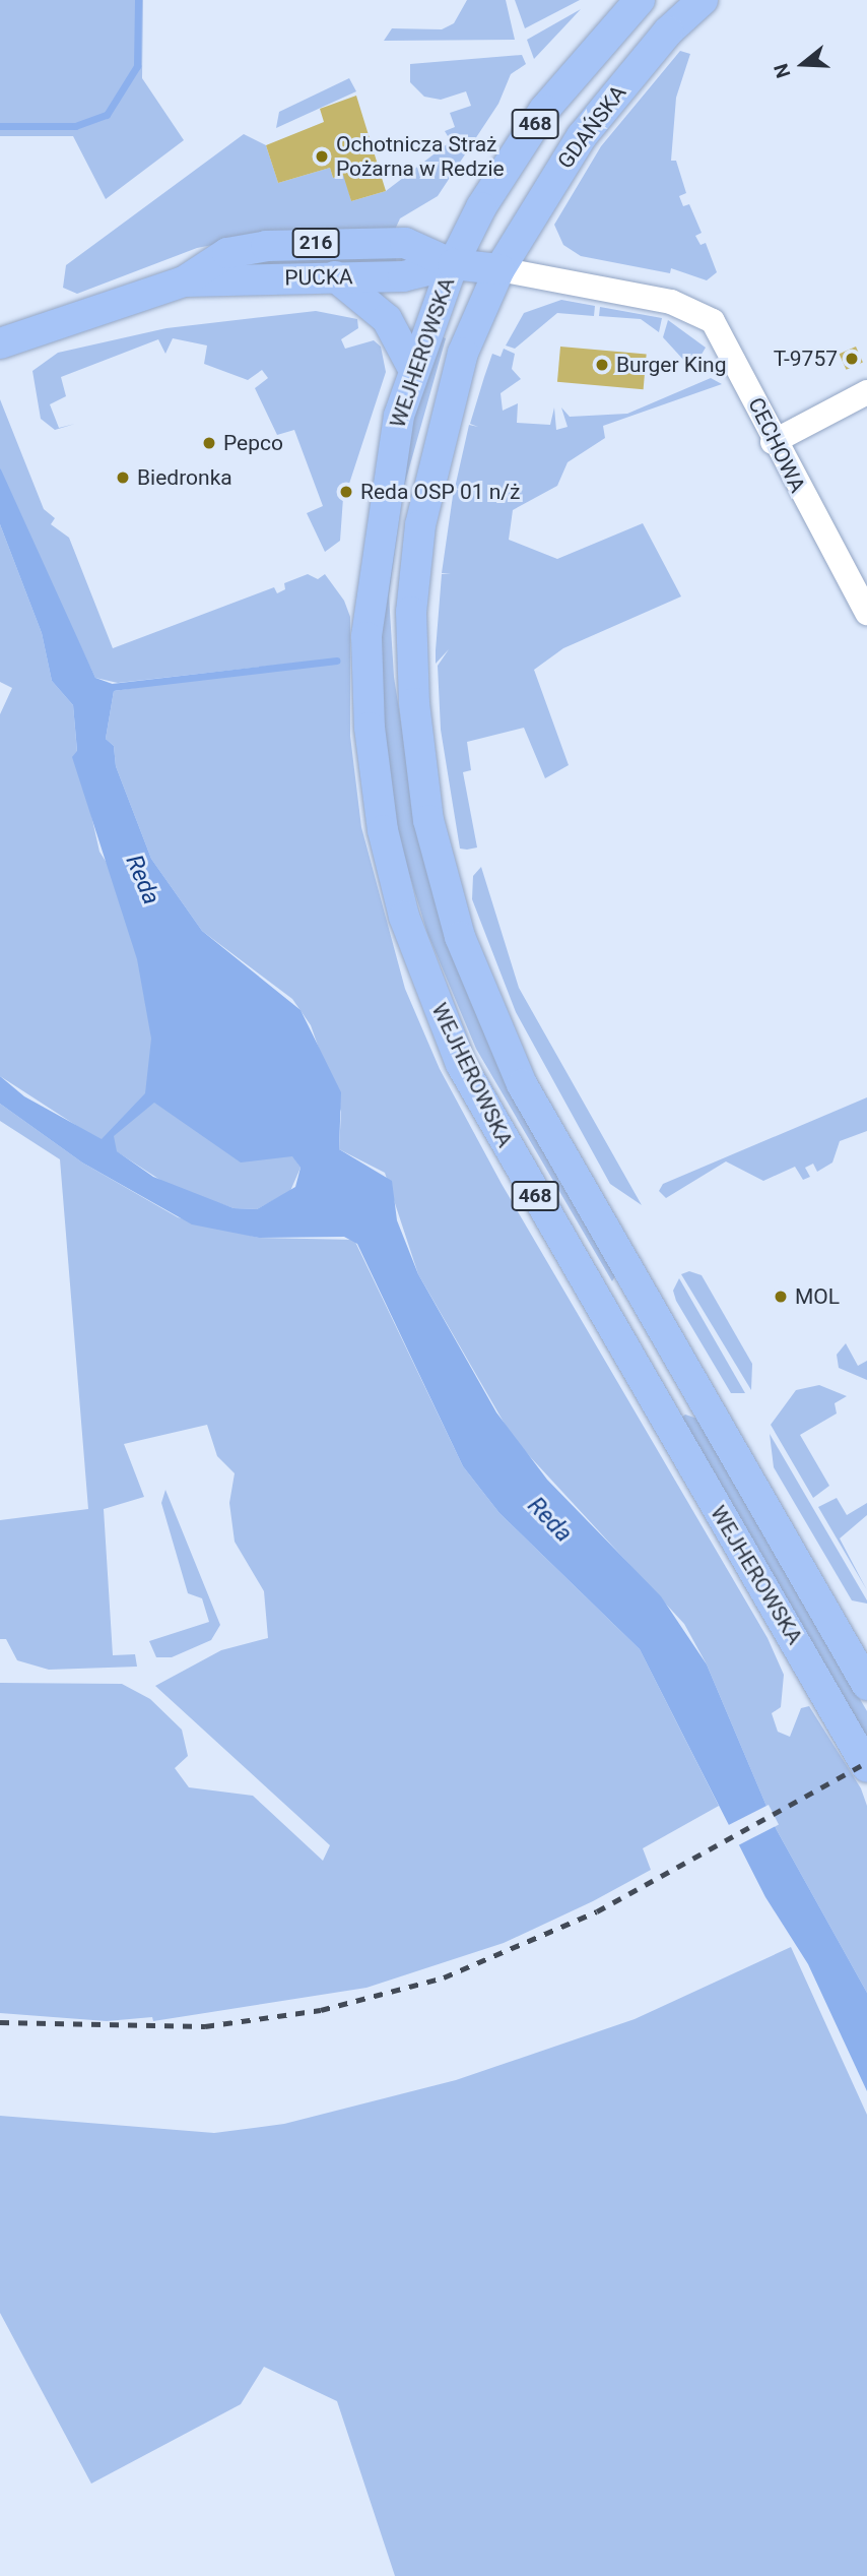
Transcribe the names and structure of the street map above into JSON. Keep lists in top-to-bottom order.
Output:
{
  "streets": {
    "main road": [
      "468",
      "GDAŃSKA",
      "216",
      "PUCKA",
      "WEJHEROWSKA"
    ],
    "street": ["CECHOWA"]
  },
  "crossings": [
    ["468", "PUCKA"],
    ["468", "WEJHEROWSKA"],
    ["GDAŃSKA", "PUCKA"],
    ["GDAŃSKA", "WEJHEROWSKA"],
    ["GDAŃSKA", "CECHOWA"],
    ["216", "PUCKA"],
    ["216", "WEJHEROWSKA"],
    ["PUCKA", "WEJHEROWSKA"],
    ["PUCKA", "CECHOWA"],
    ["WEJHEROWSKA", "CECHOWA"]
  ],
  "water": ["Reda"],
  "places": [
    "Ochotnicza Straż Pożarna w Redzie",
    "T-9757",
    "Burger King",
    "Pepco",
    "Biedronka",
    "Reda OSP 01 n/ż",
    "MOL"
  ],
  "north": "left"
}
